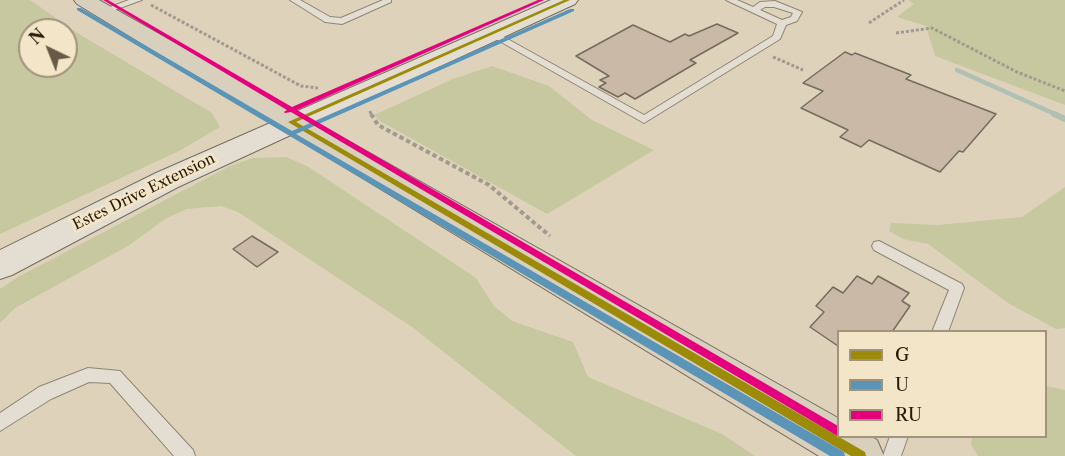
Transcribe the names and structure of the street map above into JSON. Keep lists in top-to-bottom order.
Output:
{
  "streets": {
    "main road": ["Estes Drive Extension"]
  },
  "lines": ["transit line G", "transit line RU", "transit line U"],
  "legend": ["G", "U", "RU"],
  "north": "top left"
}
